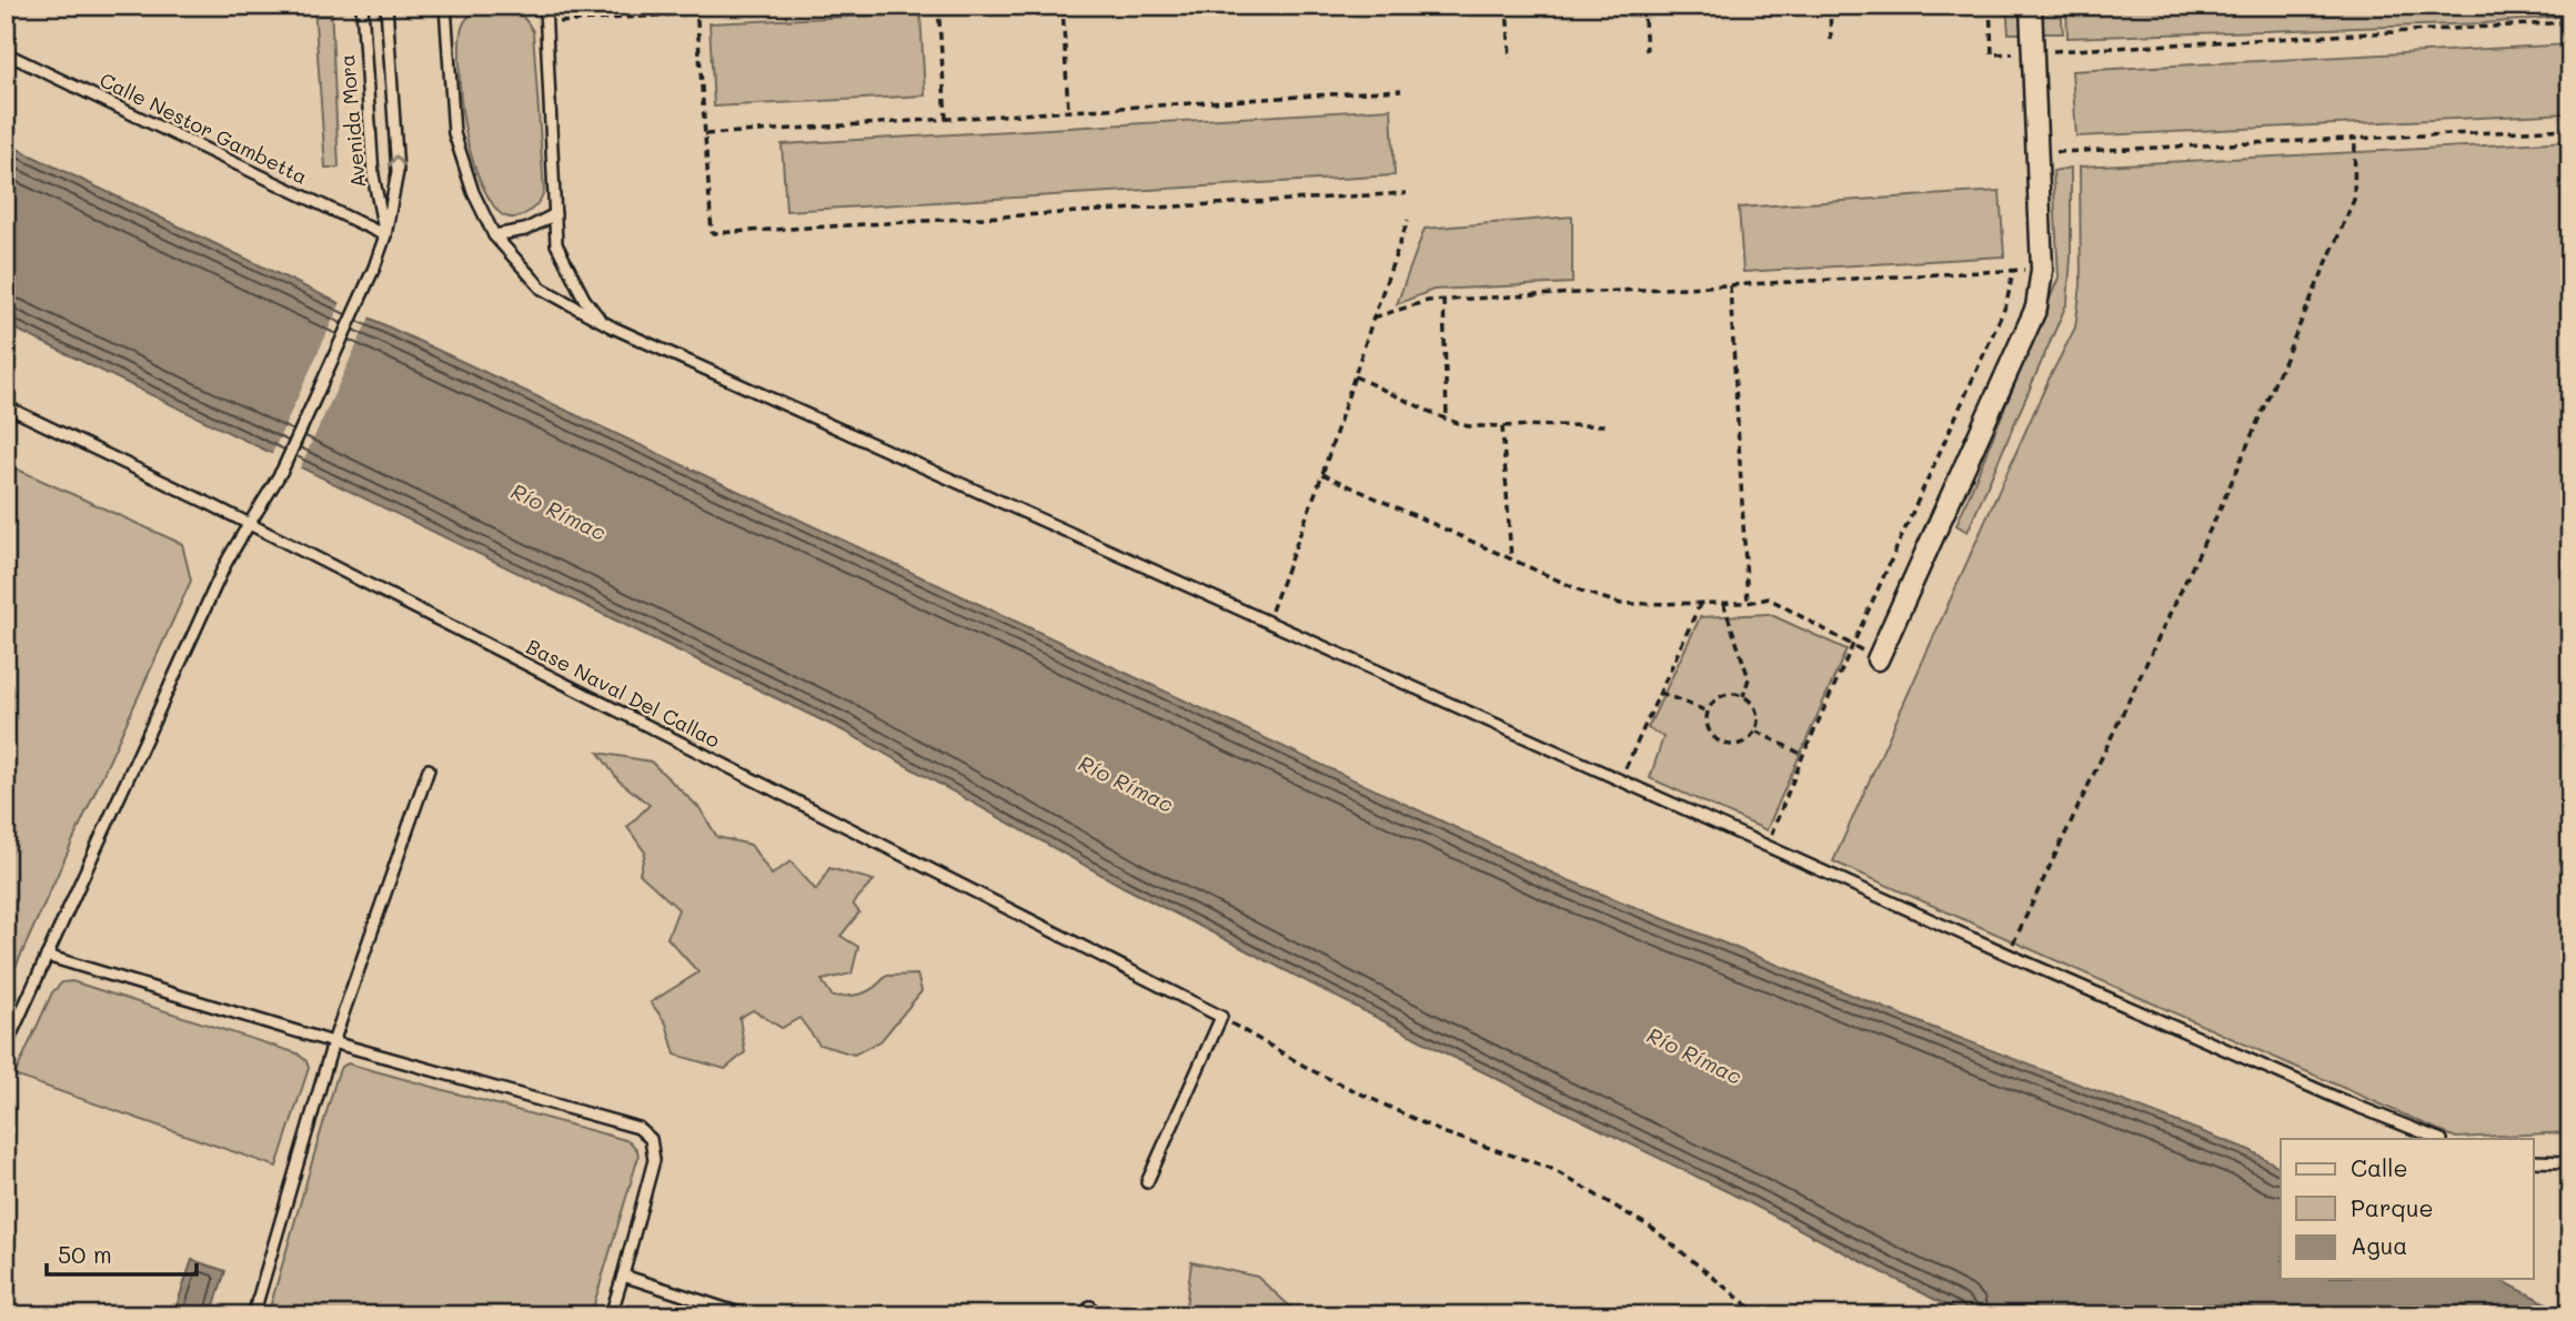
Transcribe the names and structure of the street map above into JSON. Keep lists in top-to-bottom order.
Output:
{
  "streets": {
    "lane": ["Avenida Mora", "Calle Nestor Gambetta", "Base Naval Del Callao"]
  },
  "crossings": [
    ["Avenida Mora", "Calle Nestor Gambetta"]
  ],
  "water": ["Río Rímac"],
  "legend": ["Calle", "Parque", "Agua"],
  "scale_bar": "50 m"
}
